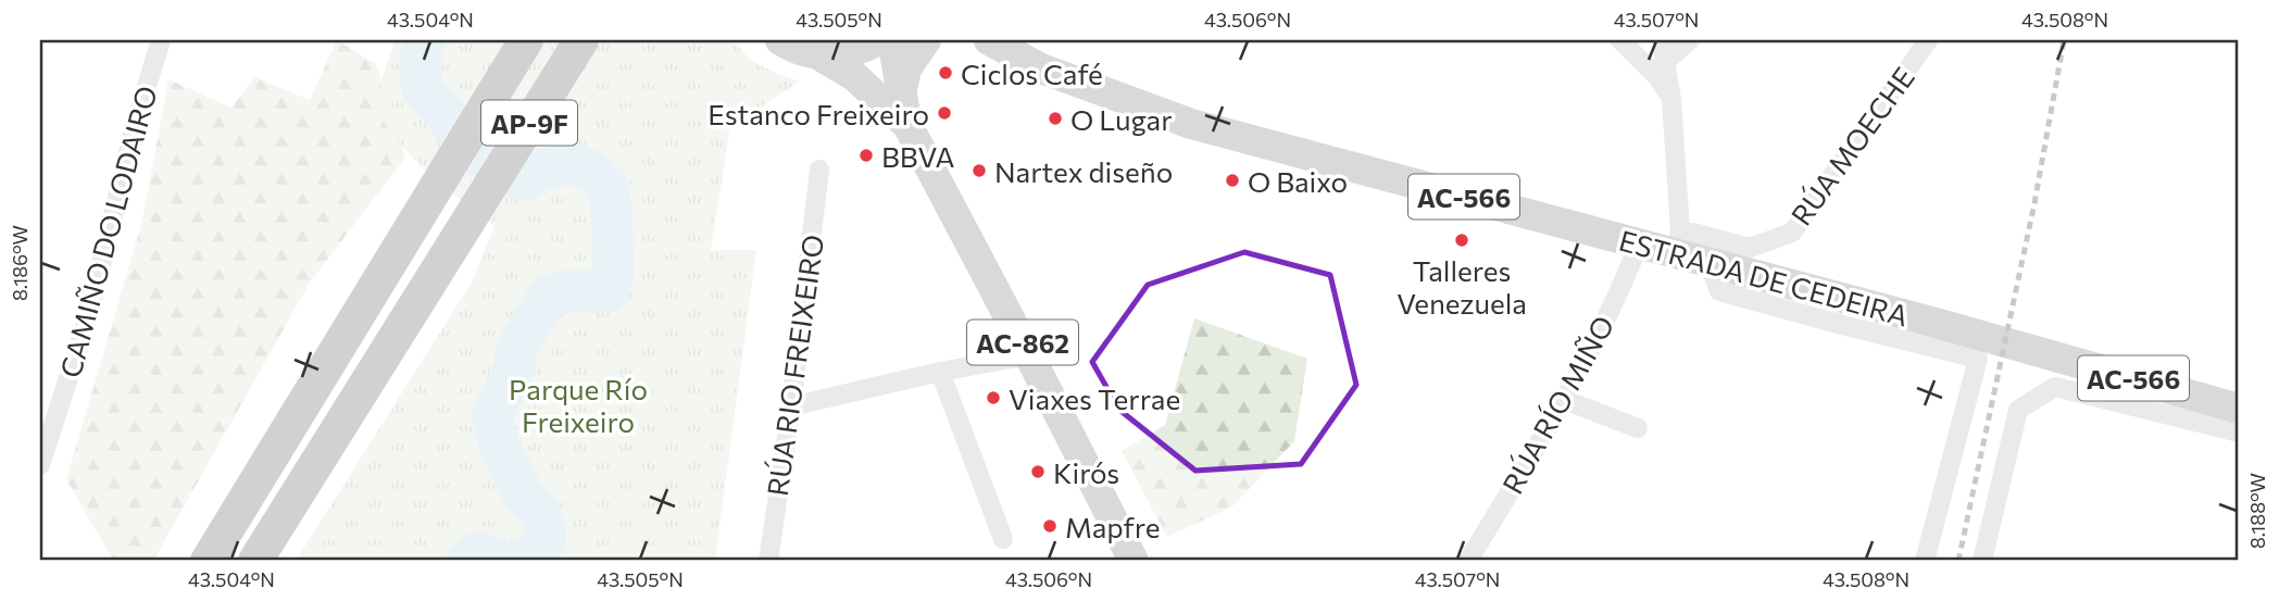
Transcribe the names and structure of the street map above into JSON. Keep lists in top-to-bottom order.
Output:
{
  "streets": {
    "highway": ["AP-9F"],
    "main road": ["AC-566", "ESTRADA DE CEDEIRA", "AC-862"],
    "street": [
      "RÚA MOECHE",
      "CAMIÑO DO LODAIRO",
      "RÚA RIO FREIXEIRO",
      "RÚA RÍO MIÑO"
    ]
  },
  "crossings": [
    ["RÚA MOECHE", "ESTRADA DE CEDEIRA"],
    ["ESTRADA DE CEDEIRA", "RÚA RÍO MIÑO"]
  ],
  "parks": ["Parque Río Freixeiro"],
  "places": [
    "Ciclos Café",
    "Estanco Freixeiro",
    "O Lugar",
    "BBVA",
    "Nartex diseño",
    "O Baixo",
    "Talleres Venezuela",
    "Viaxes Terrae",
    "Kirós",
    "Mapfre"
  ],
  "coordinates": [
    "43.504°N",
    "43.505°N",
    "43.506°N",
    "43.507°N",
    "43.508°N",
    "8.186°W",
    "8.188°W"
  ]
}
